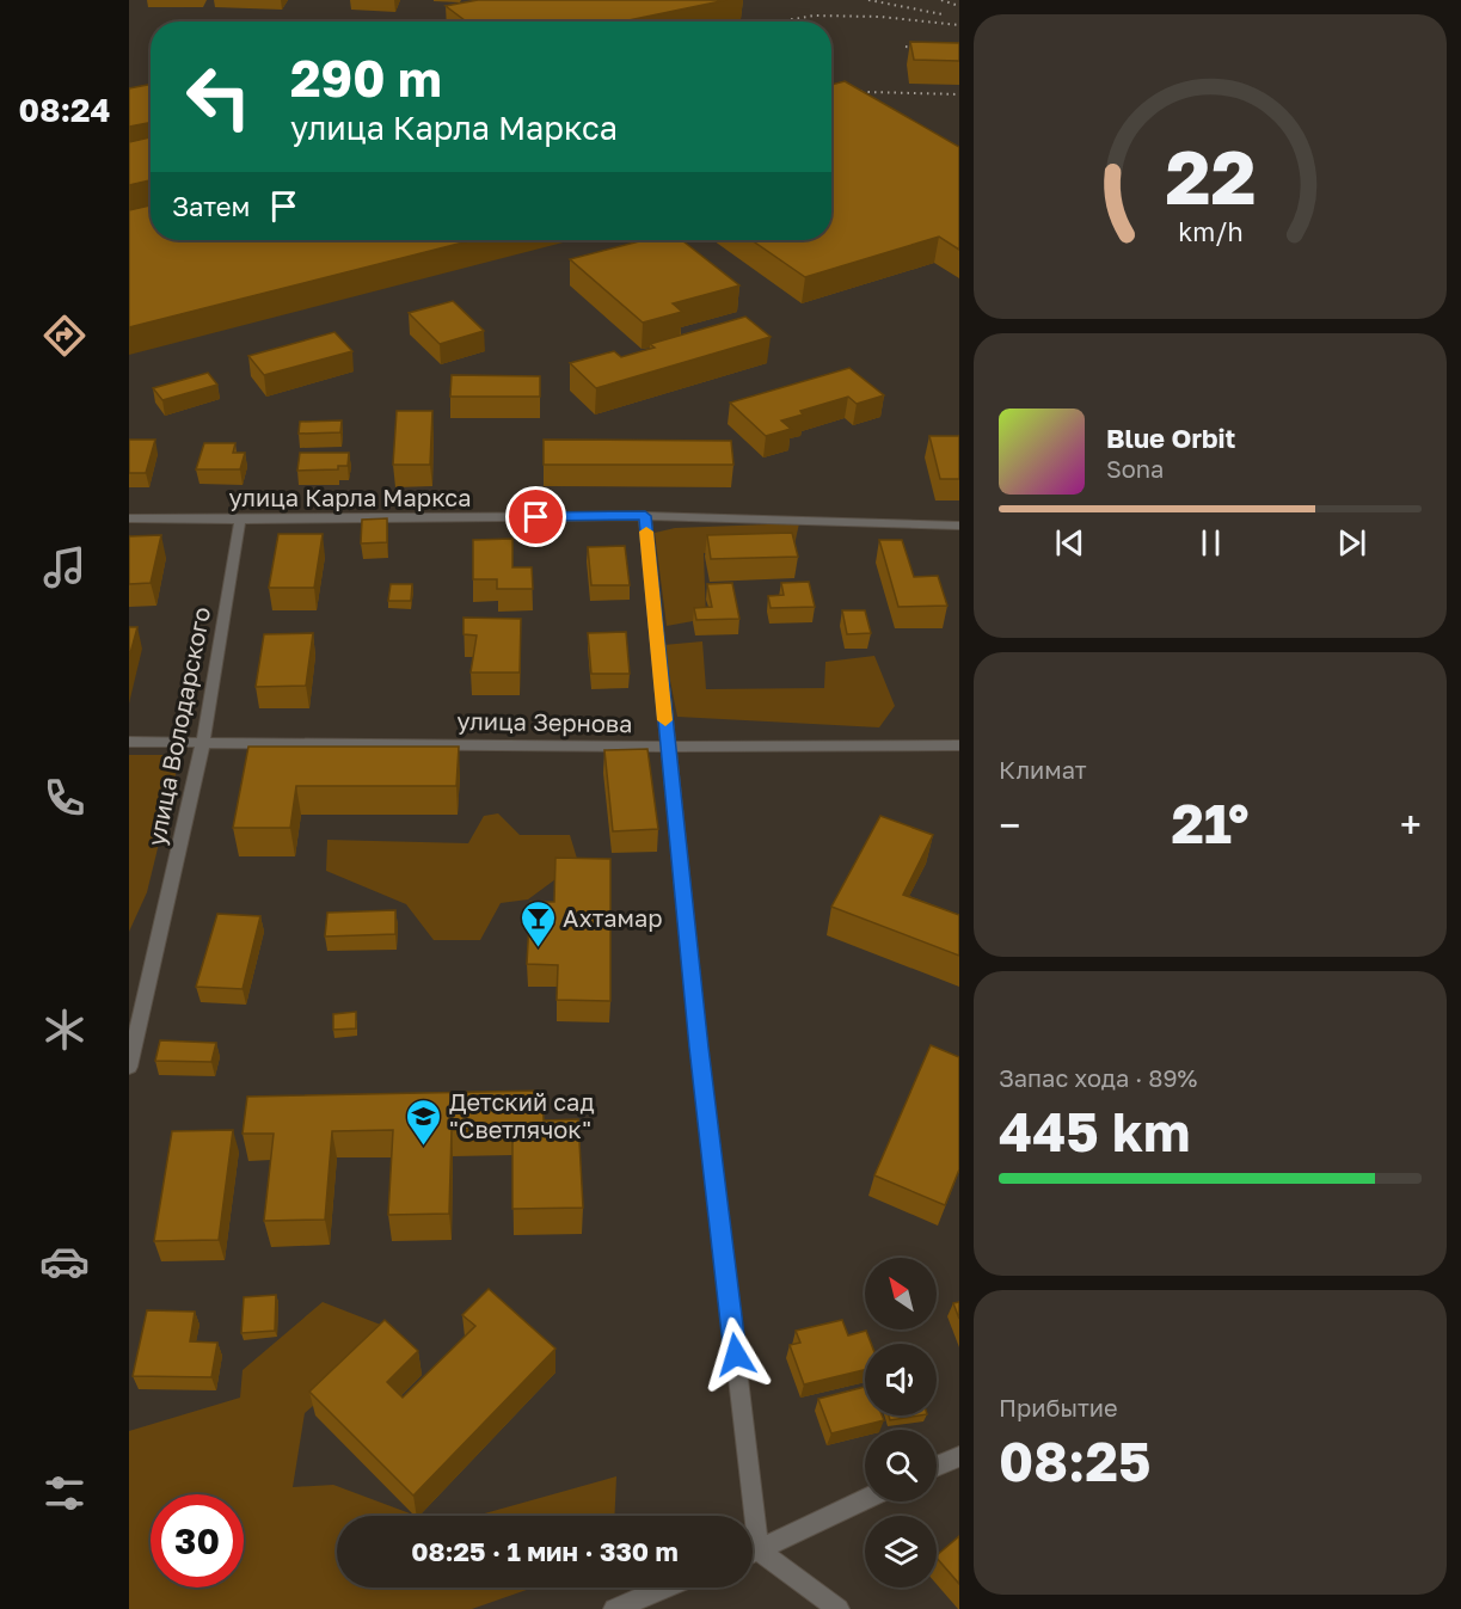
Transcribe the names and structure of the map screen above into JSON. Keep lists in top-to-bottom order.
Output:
{
  "streets": {
    "street": ["улица Карла Маркса", "улица Зернова", "улица Володарского"]
  },
  "crossings": [
    ["улица Карла Маркса", "улица Володарского"],
    ["улица Зернова", "улица Володарского"]
  ],
  "places": {
    "bar": ["Ахтамар"],
    "school or university": ["Детский сад \"Светлячок\""]
  },
  "north": "top left",
  "page": {
    "tabs": "08:24",
    "turn": ["290 m", "улица Карла Маркса"],
    "then": "Затем",
    "song": ["Blue Orbit", "Sona"],
    "tile": [
      "Климат",
      ["Запас хода · 89%", "445 km"],
      ["Прибытие", "08:25"]
    ],
    "heat": ["−", "21°", "+"],
    "limit": "30",
    "trip": "08:25 · 1 мин · 330 m",
    "gauge": ["22", "km/h"]
  }
}
